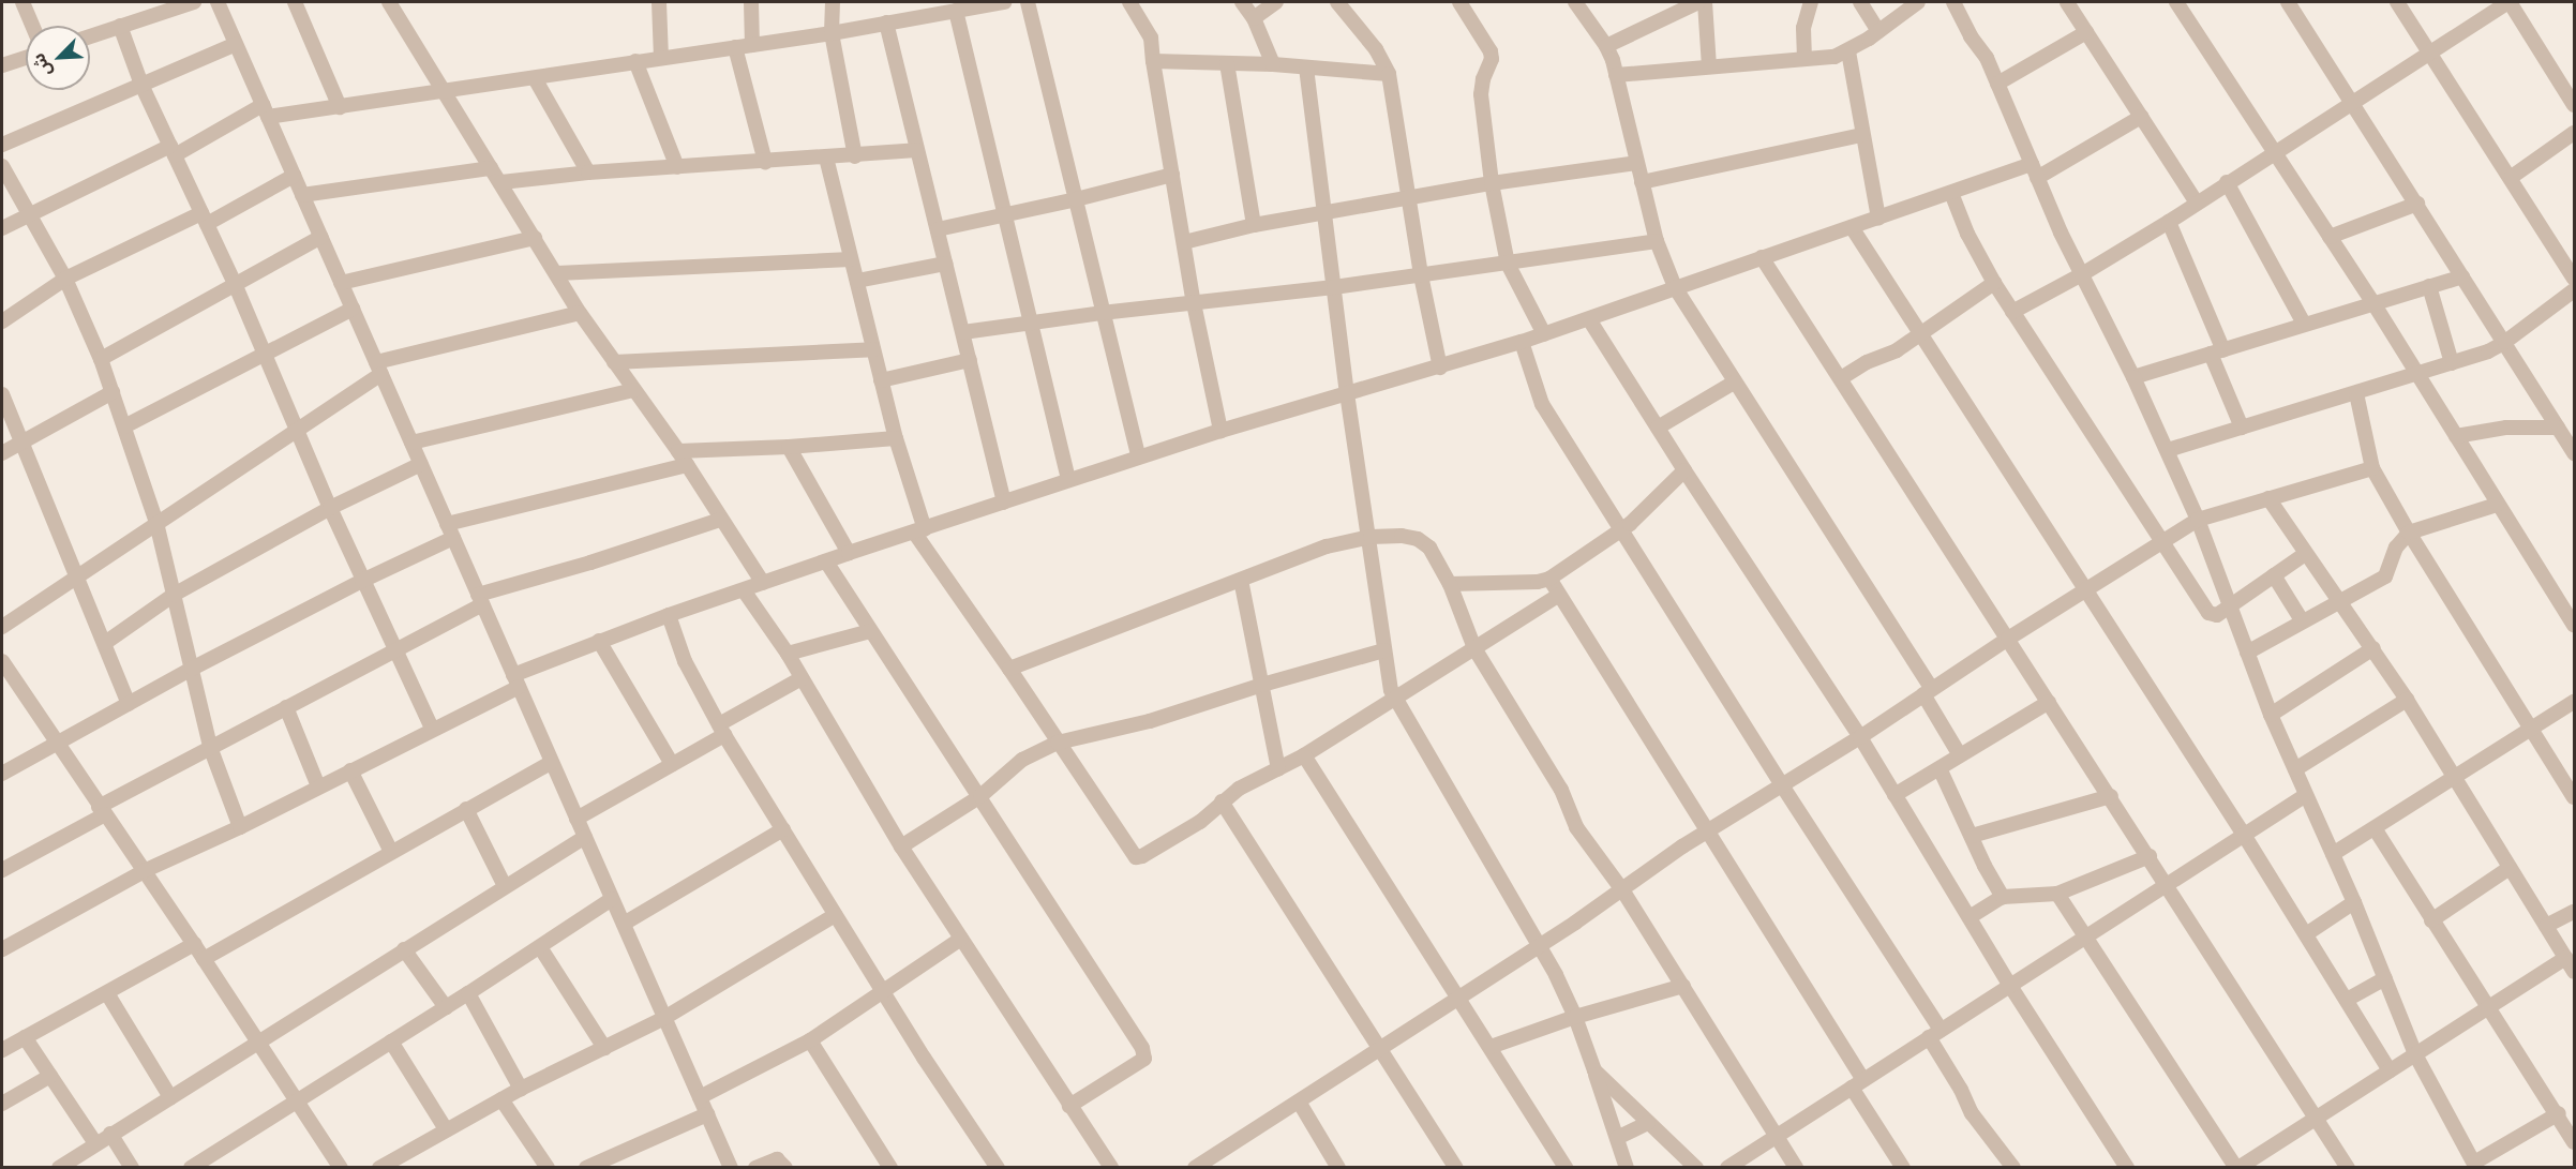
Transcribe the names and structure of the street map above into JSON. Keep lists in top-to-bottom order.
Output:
{
  "north": "bottom left"
}
